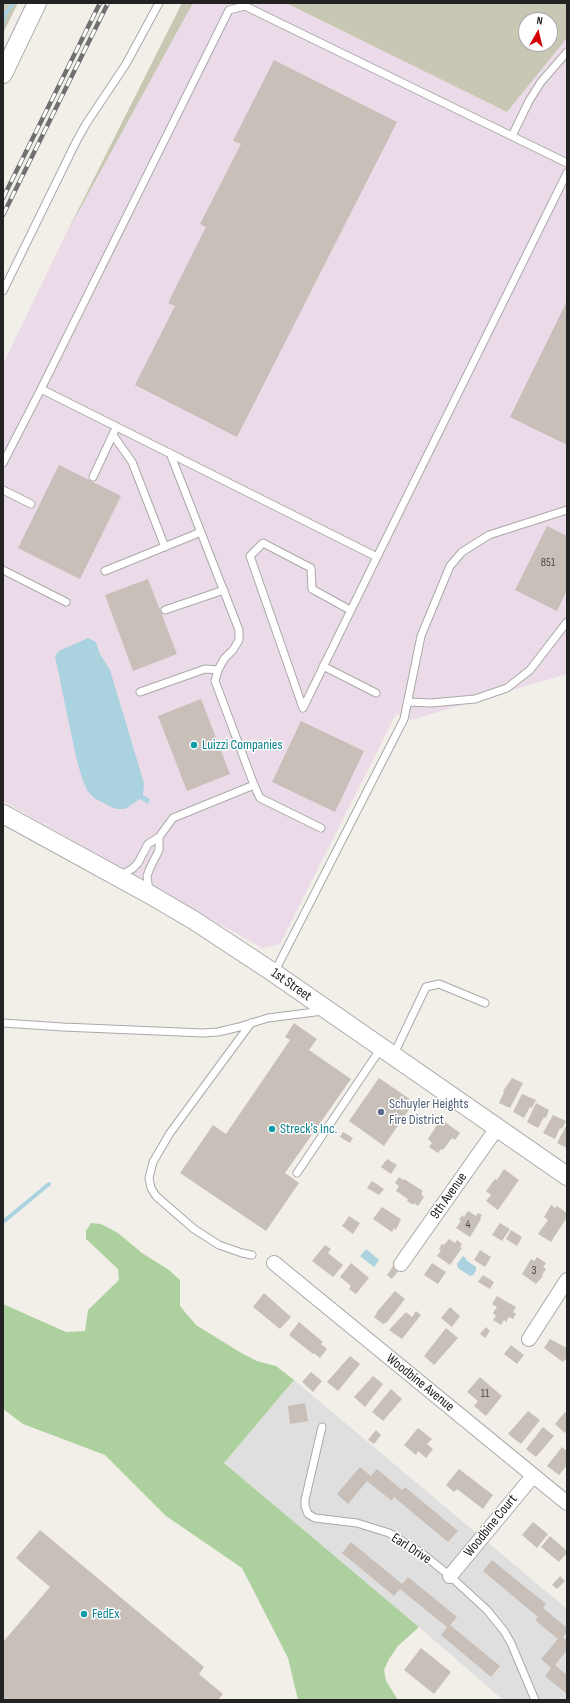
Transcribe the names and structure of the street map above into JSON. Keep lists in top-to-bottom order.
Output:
{
  "streets": {
    "street": [
      "1st Street",
      "9th Avenue",
      "Woodbine Avenue",
      "Woodbine Court"
    ],
    "lane": ["Earl Drive"]
  },
  "crossings": [
    ["1st Street", "9th Avenue"],
    ["Woodbine Avenue", "Woodbine Court"],
    ["Woodbine Court", "Earl Drive"]
  ],
  "places": [
    "Luizzi Companies",
    "Schuyler Heights Fire District",
    "Streck's Inc.",
    "FedEx"
  ],
  "house_numbers": [
    "851",
    "4",
    "3",
    "11"
  ],
  "north": "top"
}
